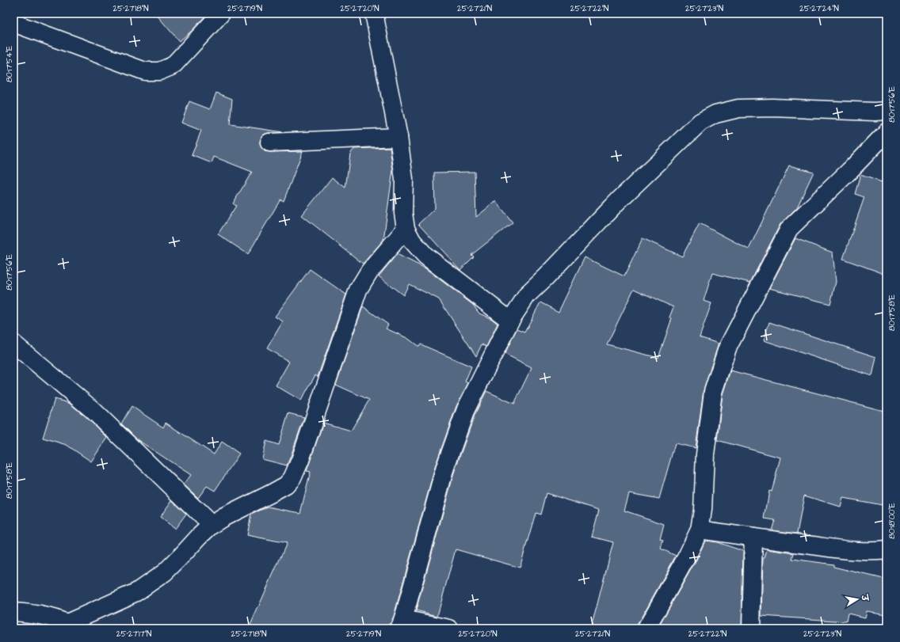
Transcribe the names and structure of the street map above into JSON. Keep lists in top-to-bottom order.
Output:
{
  "north": "right",
  "coordinates": [
    "25°27'18\"N",
    "25°27'19\"N",
    "25°27'20\"N",
    "25°27'21\"N",
    "25°27'22\"N",
    "25°27'23\"N",
    "25°27'24\"N",
    "80°17'54\"E",
    "80°17'56\"E",
    "80°17'58\"E",
    "80°18'00\"E",
    "25°27'17\"N"
  ]
}
